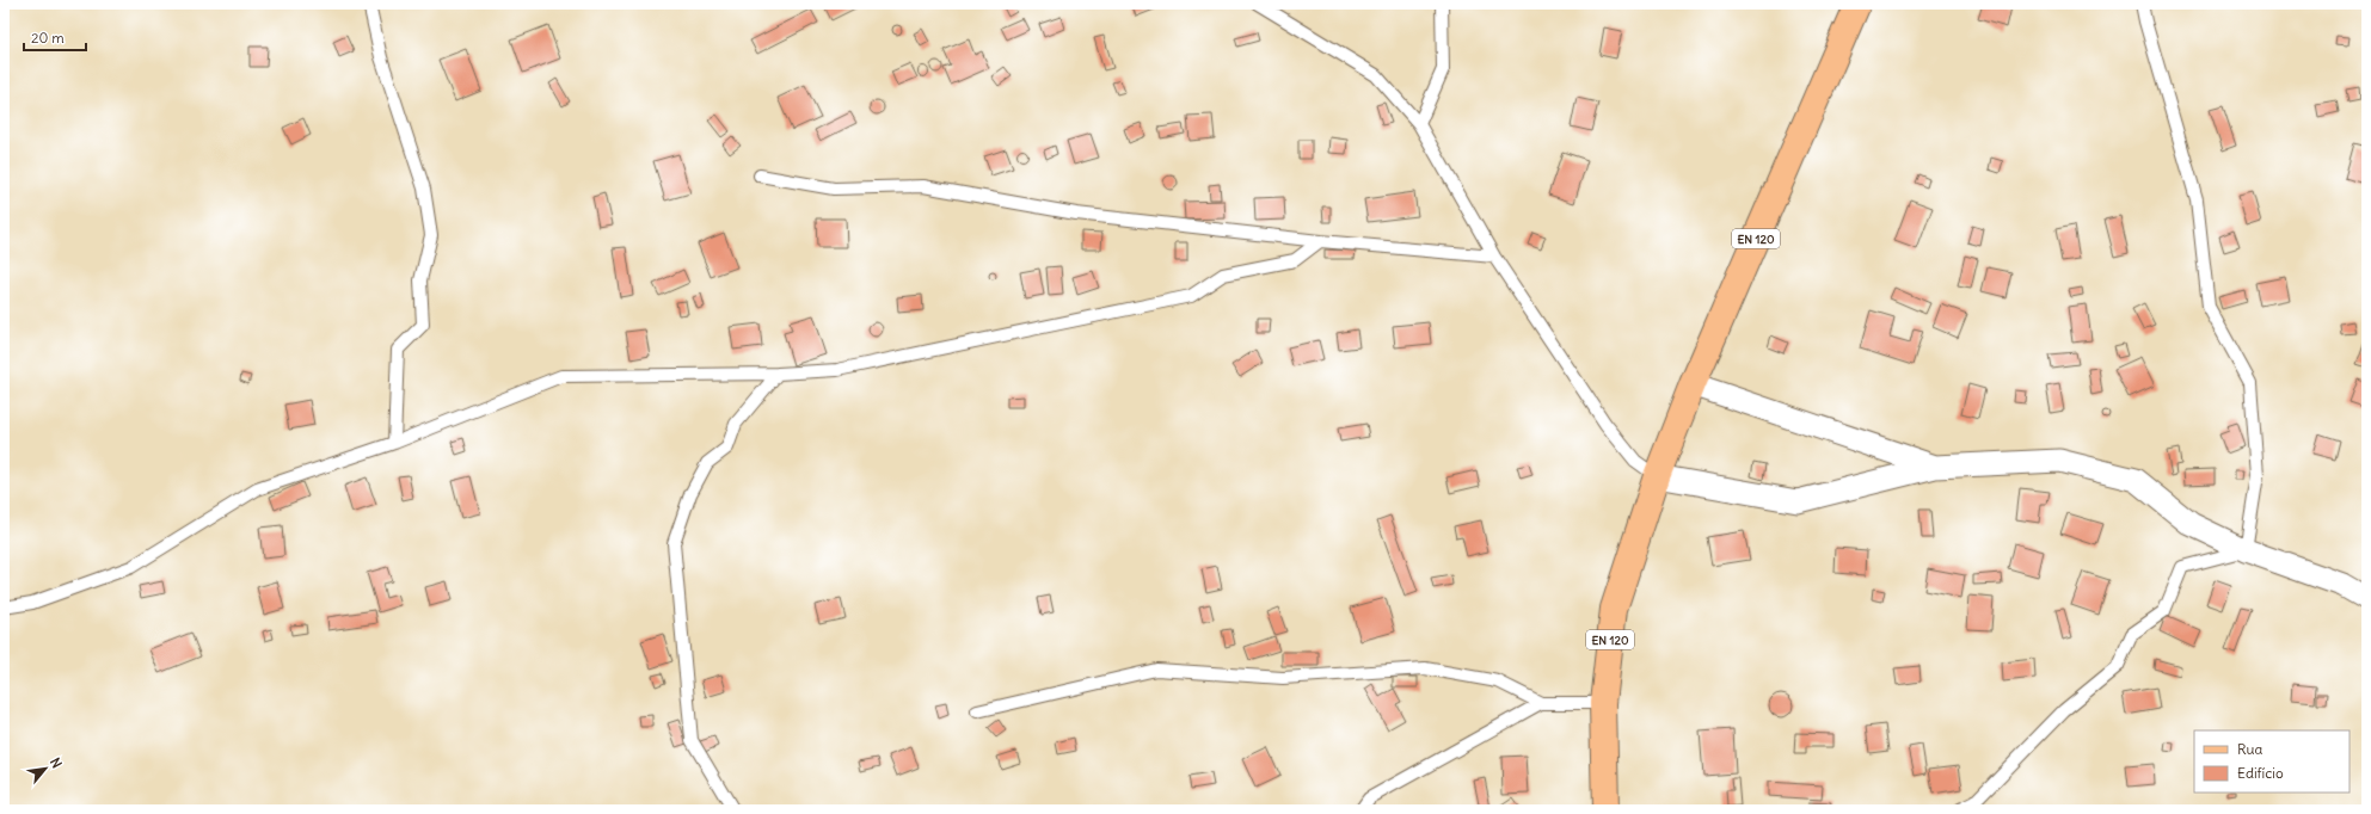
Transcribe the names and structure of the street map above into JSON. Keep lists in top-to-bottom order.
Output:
{
  "streets": {
    "main road": ["EN 120"]
  },
  "legend": ["Rua", "Edifício"],
  "scale_bar": "20 m",
  "north": "top right"
}
